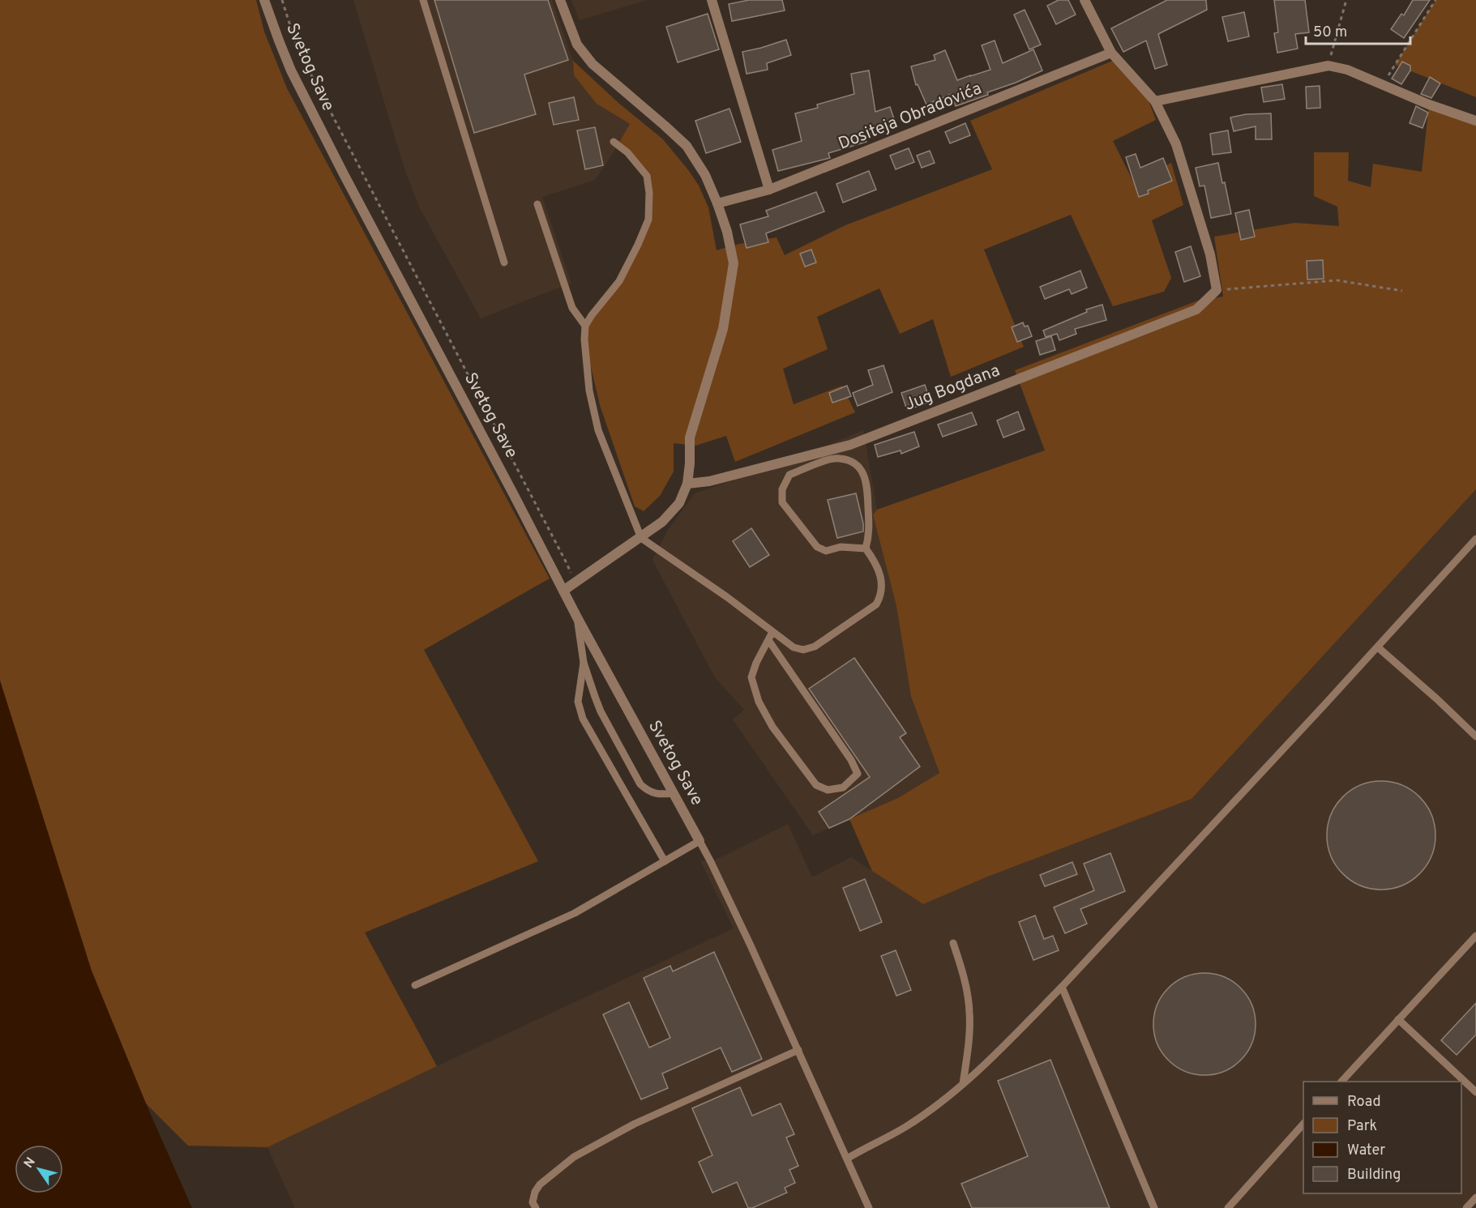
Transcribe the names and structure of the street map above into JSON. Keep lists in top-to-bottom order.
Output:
{
  "streets": {
    "street": ["Svetog Save", "Dositeja Obradovića", "Jug Bogdana"]
  },
  "legend": [
    "Road",
    "Park",
    "Water",
    "Building"
  ],
  "scale_bar": "50 m",
  "north": "top left"
}
